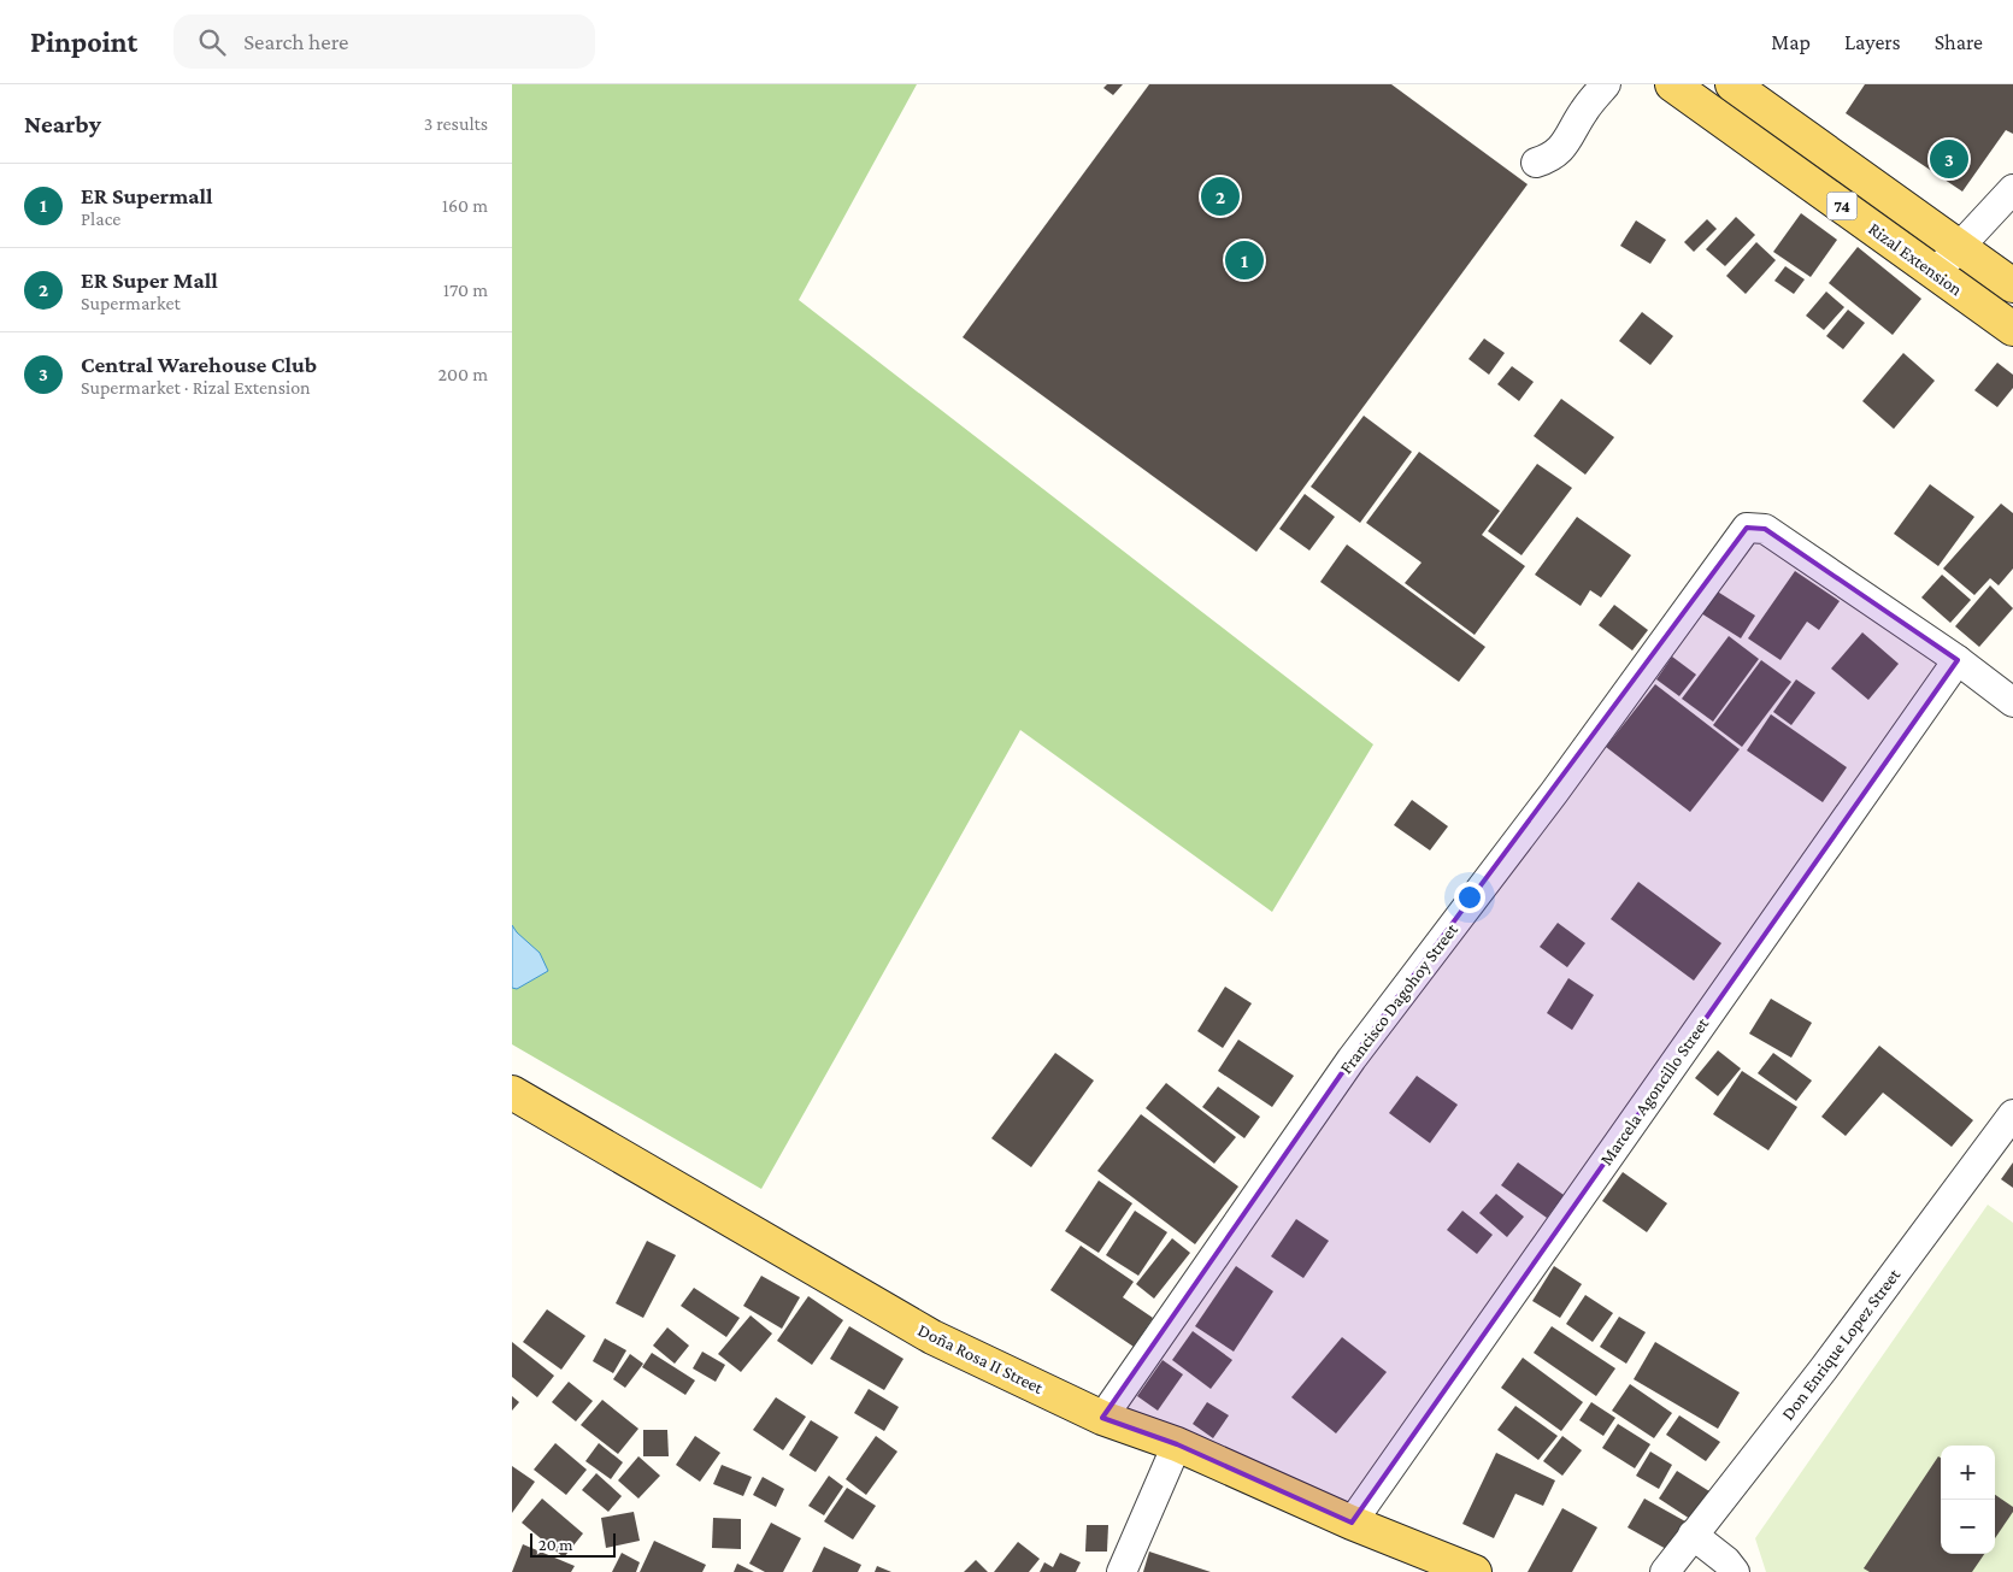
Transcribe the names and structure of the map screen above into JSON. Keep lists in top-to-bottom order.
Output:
{
  "streets": {
    "main road": ["74", "Rizal Extension", "Doña Rosa II Street"],
    "street": ["Francisco Dagohoy Street", "Marcela Agoncillo Street", "Don Enrique Lopez Street"]
  },
  "crossings": [
    ["Francisco Dagohoy Street", "Marcela Agoncillo Street"],
    ["Francisco Dagohoy Street", "Doña Rosa II Street"],
    ["Marcela Agoncillo Street", "Doña Rosa II Street"]
  ],
  "scale_bar": "20 m",
  "page": {
    "header": "Pinpoint",
    "search": "Search here",
    "nav": ["Map", "Layers", "Share"],
    "heading": ["Nearby", "3 results"],
    "pins": ["3", "2", "1"],
    "list": [
      {
        "mark": "1",
        "name": "ER Supermall",
        "note": "Place",
        "value": "160 m"
      },
      {
        "mark": "2",
        "name": "ER Super Mall",
        "note": "Supermarket",
        "value": "170 m"
      },
      {
        "mark": "3",
        "name": "Central Warehouse Club",
        "note": "Supermarket · Rizal Extension",
        "value": "200 m"
      }
    ],
    "map_buttons": ["+", "−"],
    "scale": "20 m"
  }
}
